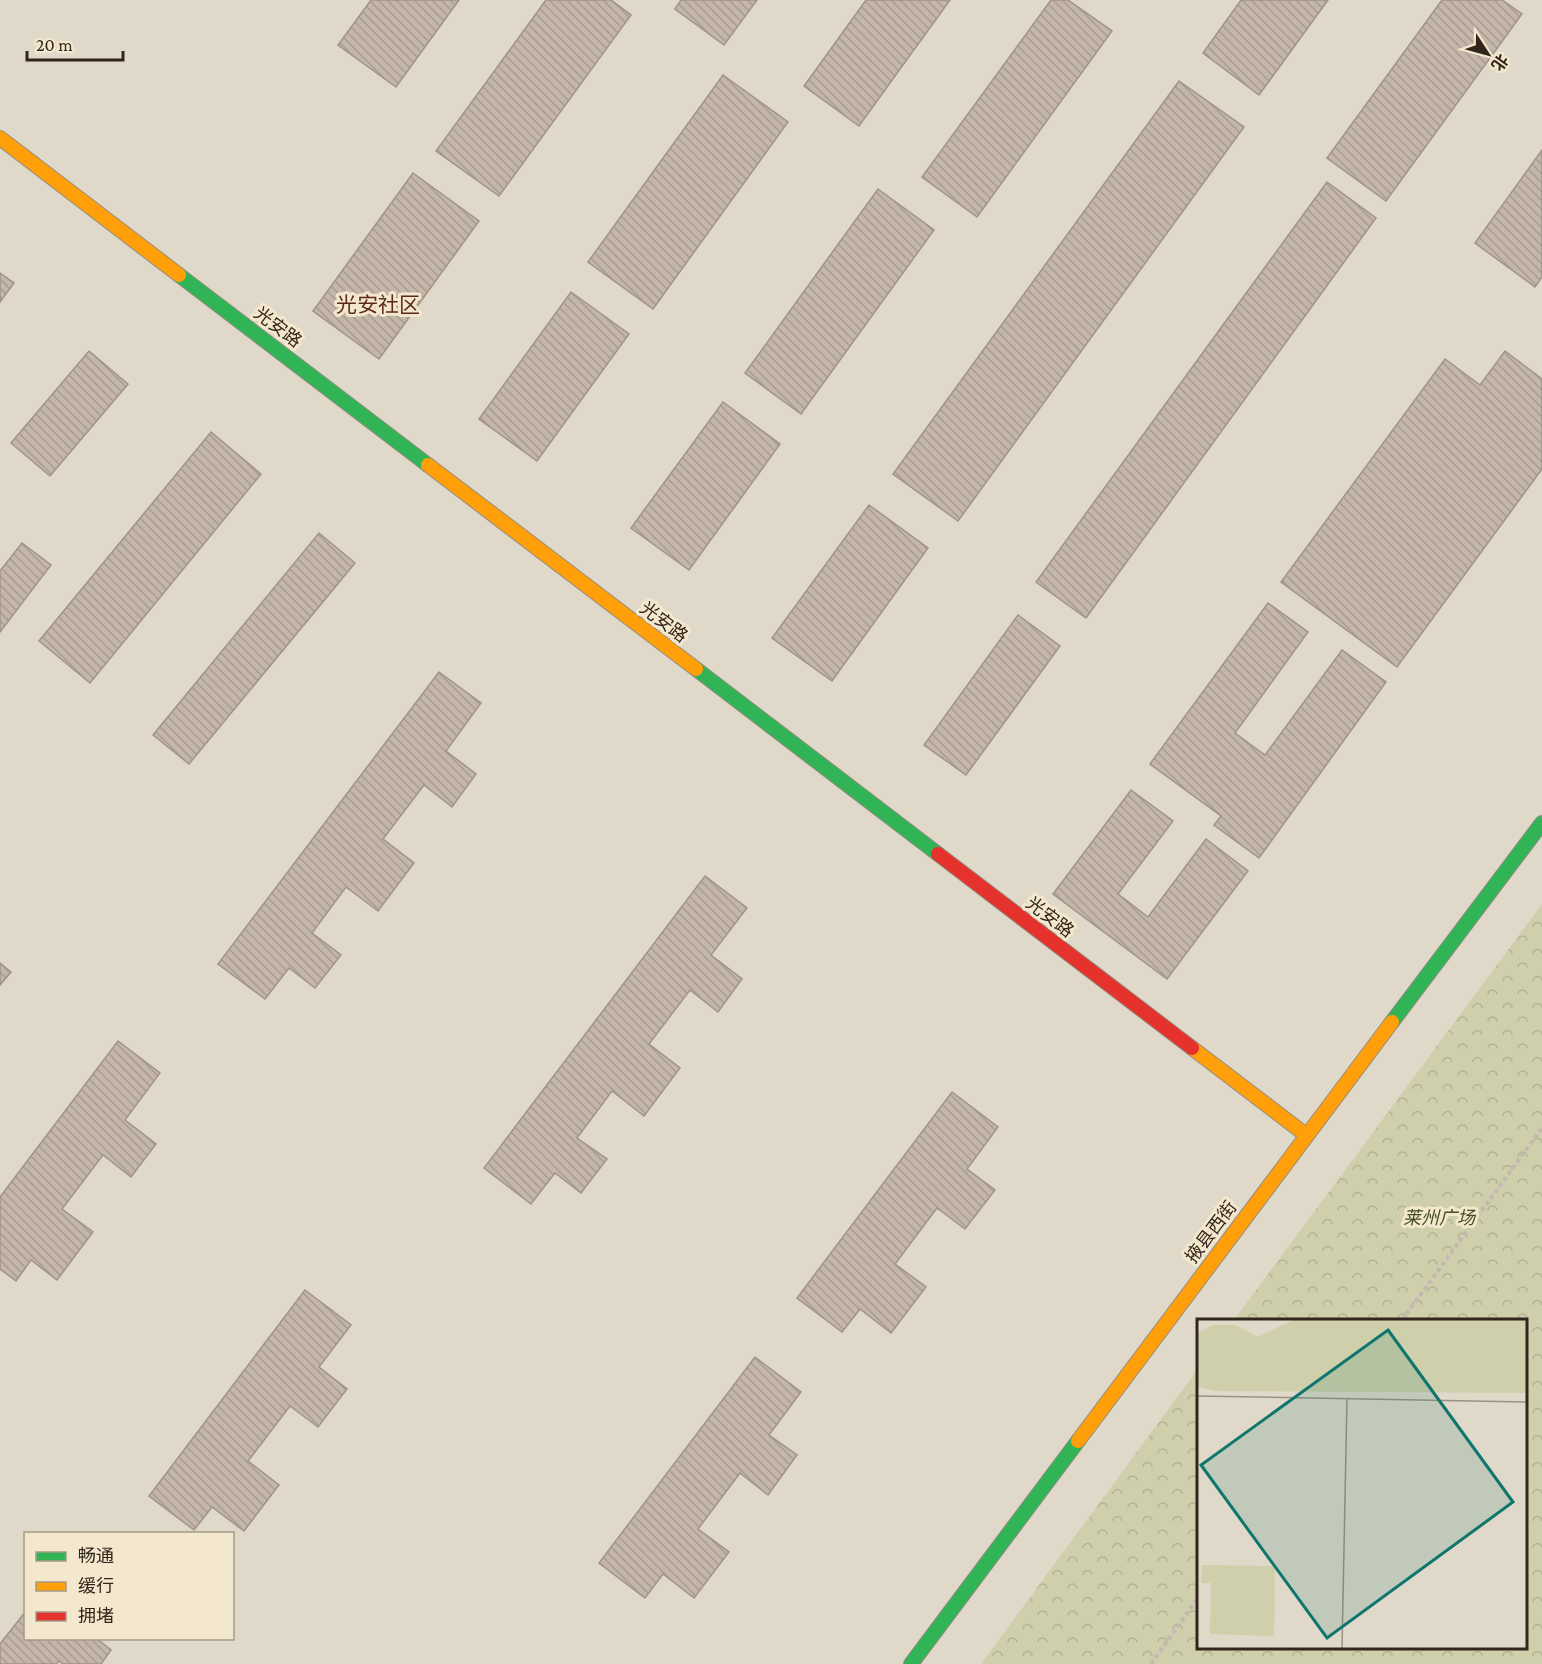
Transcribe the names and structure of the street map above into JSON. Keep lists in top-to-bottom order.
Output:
{
  "streets": {
    "street": ["光安路", "掖县西街"]
  },
  "crossings": [
    ["光安路", "掖县西街"]
  ],
  "districts": ["光安社区"],
  "parks": ["莱州广场"],
  "legend": ["畅通", "缓行", "拥堵"],
  "scale_bar": "20 m",
  "north": "bottom right"
}
